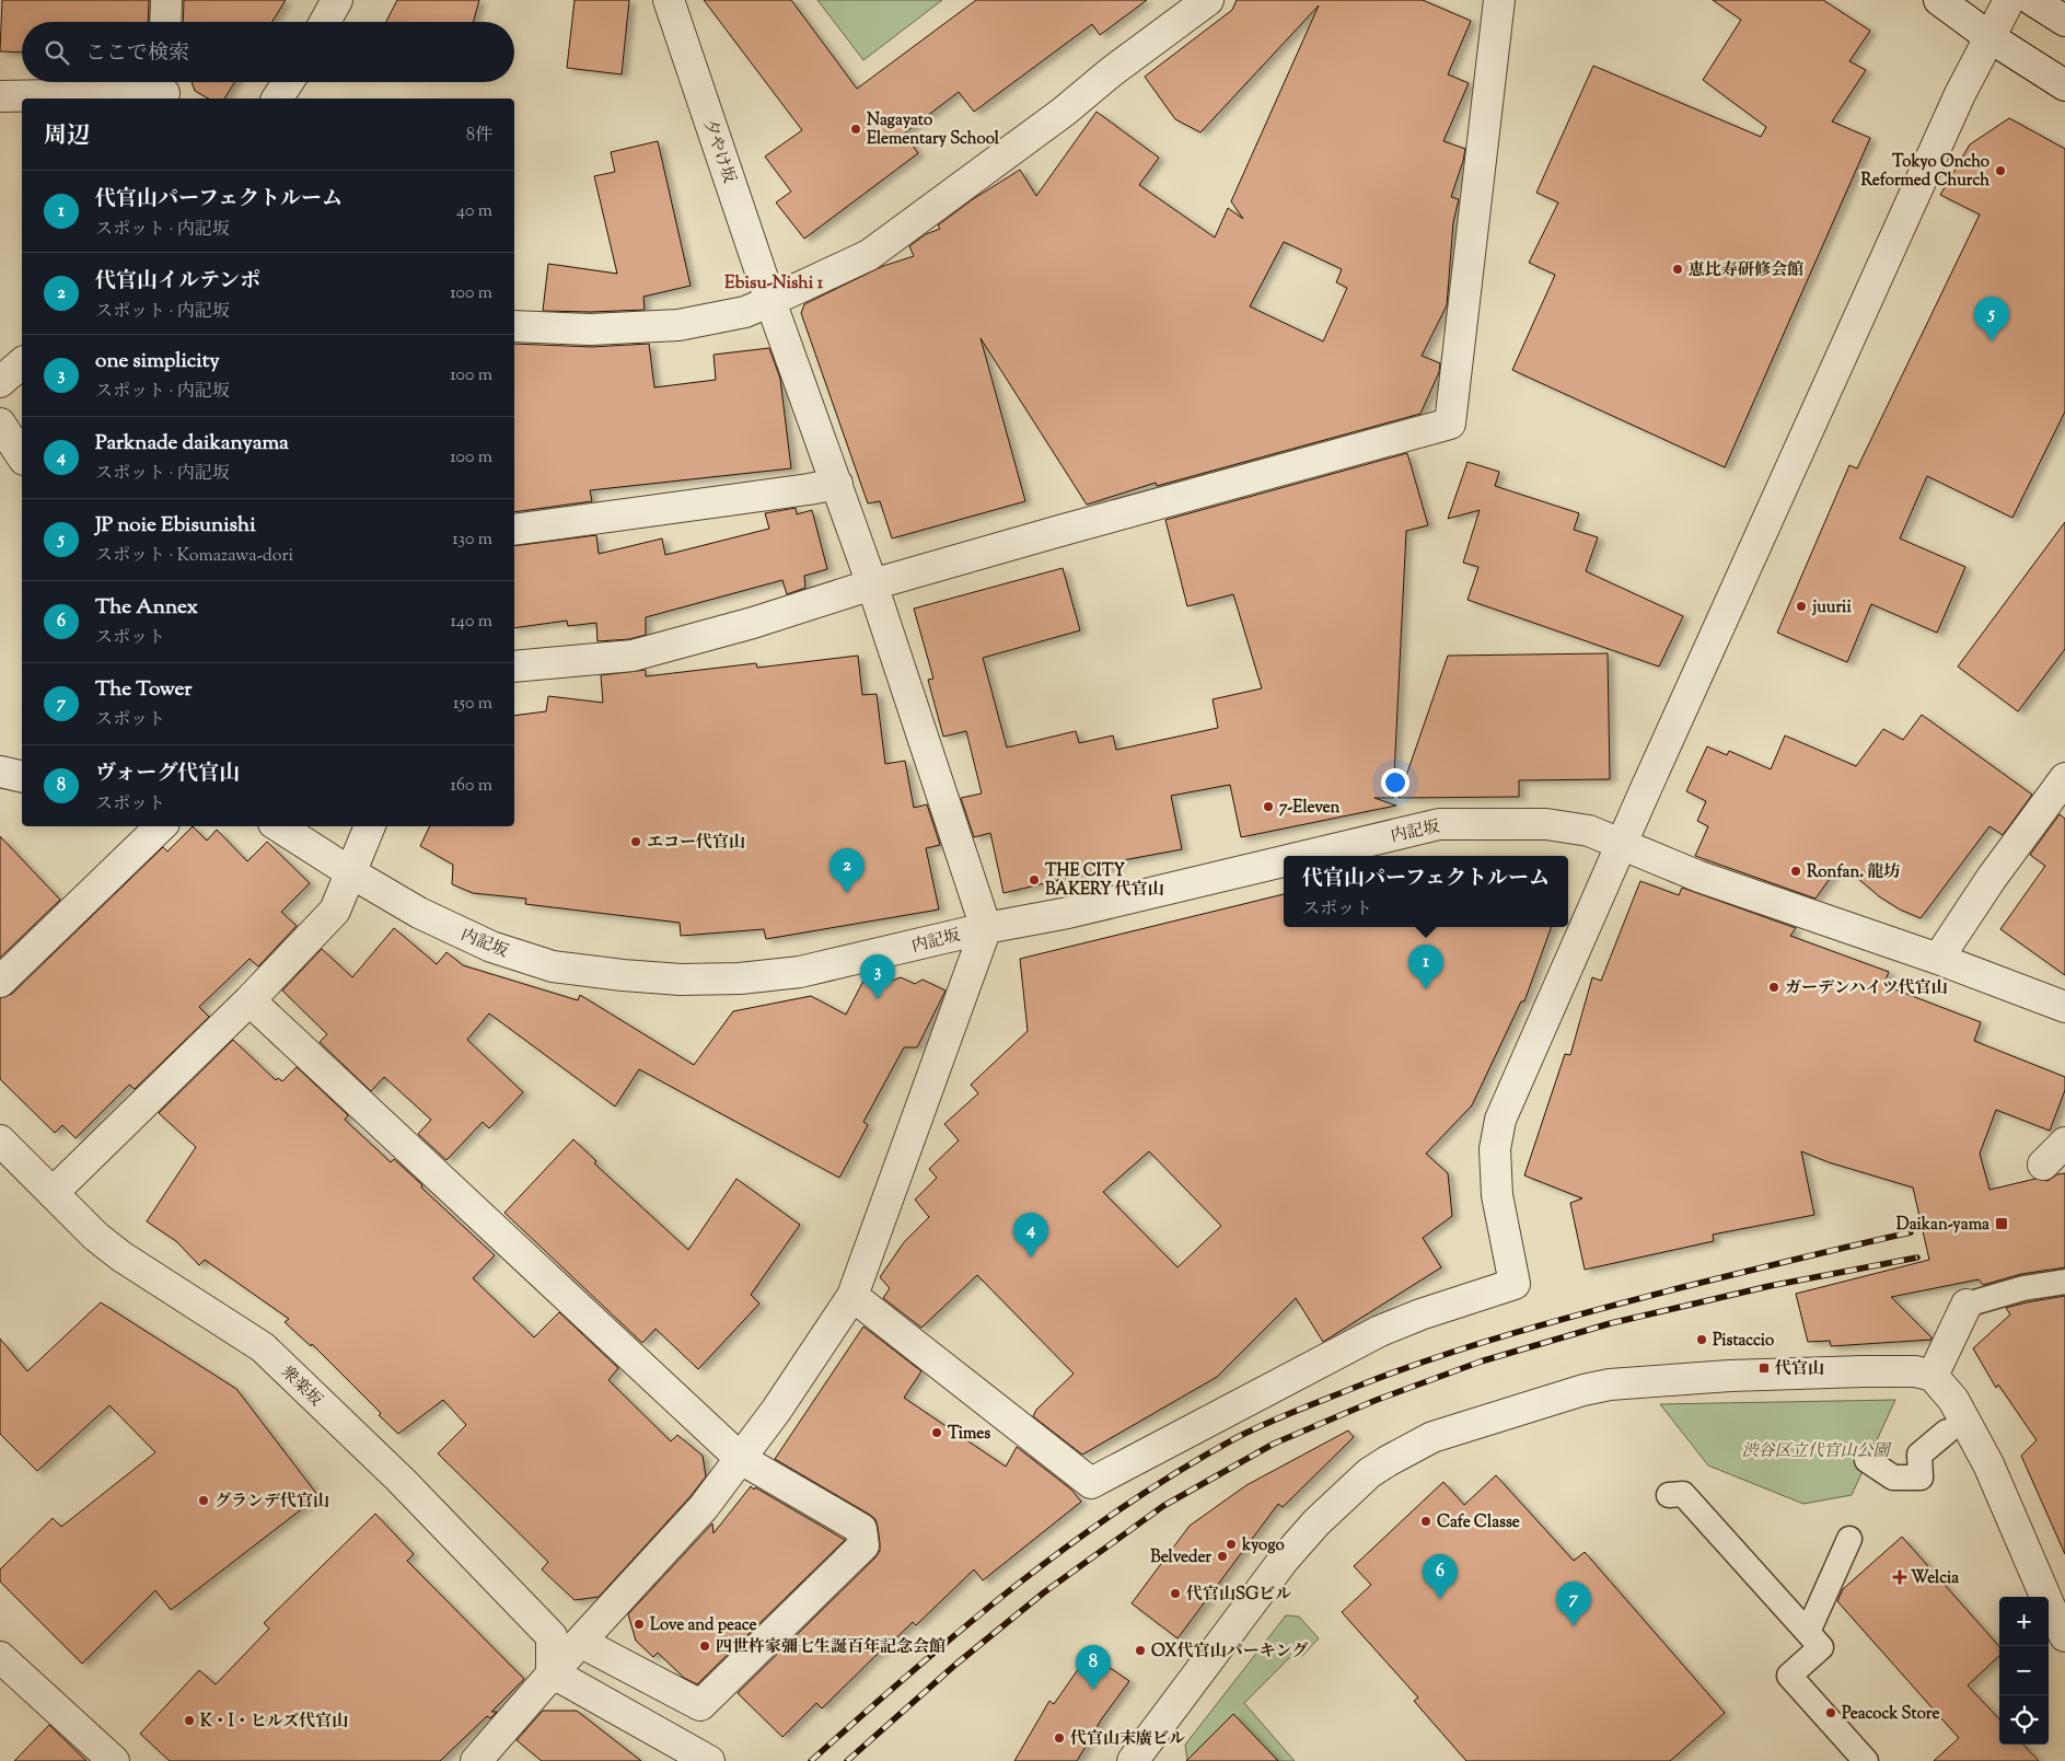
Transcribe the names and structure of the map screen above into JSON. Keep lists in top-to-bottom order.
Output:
{
  "streets": {
    "street": ["夕やけ坂", "内記坂", "衆楽坂"]
  },
  "crossings": [
    ["夕やけ坂", "内記坂"]
  ],
  "districts": ["Ebisu-Nishi 1"],
  "parks": ["渋谷区立代官山公園"],
  "places": {
    "other": [
      "Nagayato Elementary School",
      "Tokyo Oncho Reformed Church",
      "恵比寿研修会館",
      "juurii",
      "7-Eleven",
      "エコー代官山",
      "Ronfan. 龍坊",
      "THE CITY BAKERY 代官山",
      "ガーデンハイツ代官山",
      "Pistaccio",
      "Times",
      "グランデ代官山",
      "Cafe Classe",
      "kyogo",
      "Belveder",
      "代官山SGビル",
      "Love and peace",
      "四世杵家彌七生誕百年記念会館",
      "OX代官山パーキング",
      "Peacock Store",
      "K・I・ヒルズ代官山",
      "代官山末廣ビル"
    ],
    "transit": ["Daikan-yama", "代官山"],
    "health": ["Welcia"]
  },
  "page": {
    "search": "ここで検索",
    "heading": ["周辺", "8件"],
    "list": [
      {
        "mark": "1",
        "name": "代官山パーフェクトルーム",
        "note": "スポット · 内記坂",
        "value": "40 m"
      },
      {
        "mark": "2",
        "name": "代官山イルテンポ",
        "note": "スポット · 内記坂",
        "value": "100 m"
      },
      {
        "mark": "3",
        "name": "one simplicity",
        "note": "スポット · 内記坂",
        "value": "100 m"
      },
      {
        "mark": "4",
        "name": "Parknade daikanyama",
        "note": "スポット · 内記坂",
        "value": "100 m"
      },
      {
        "mark": "5",
        "name": "JP noie Ebisunishi",
        "note": "スポット · Komazawa-dori",
        "value": "130 m"
      },
      {
        "mark": "6",
        "name": "The Annex",
        "note": "スポット",
        "value": "140 m"
      },
      {
        "mark": "7",
        "name": "The Tower",
        "note": "スポット",
        "value": "150 m"
      },
      {
        "mark": "8",
        "name": "ヴォーグ代官山",
        "note": "スポット",
        "value": "160 m"
      }
    ],
    "pins": [
      "5",
      "2",
      "1",
      "3",
      "4",
      "6",
      "7",
      "8"
    ],
    "popup": ["代官山パーフェクトルーム", "スポット"],
    "map_buttons": ["+", "−"]
  }
}
